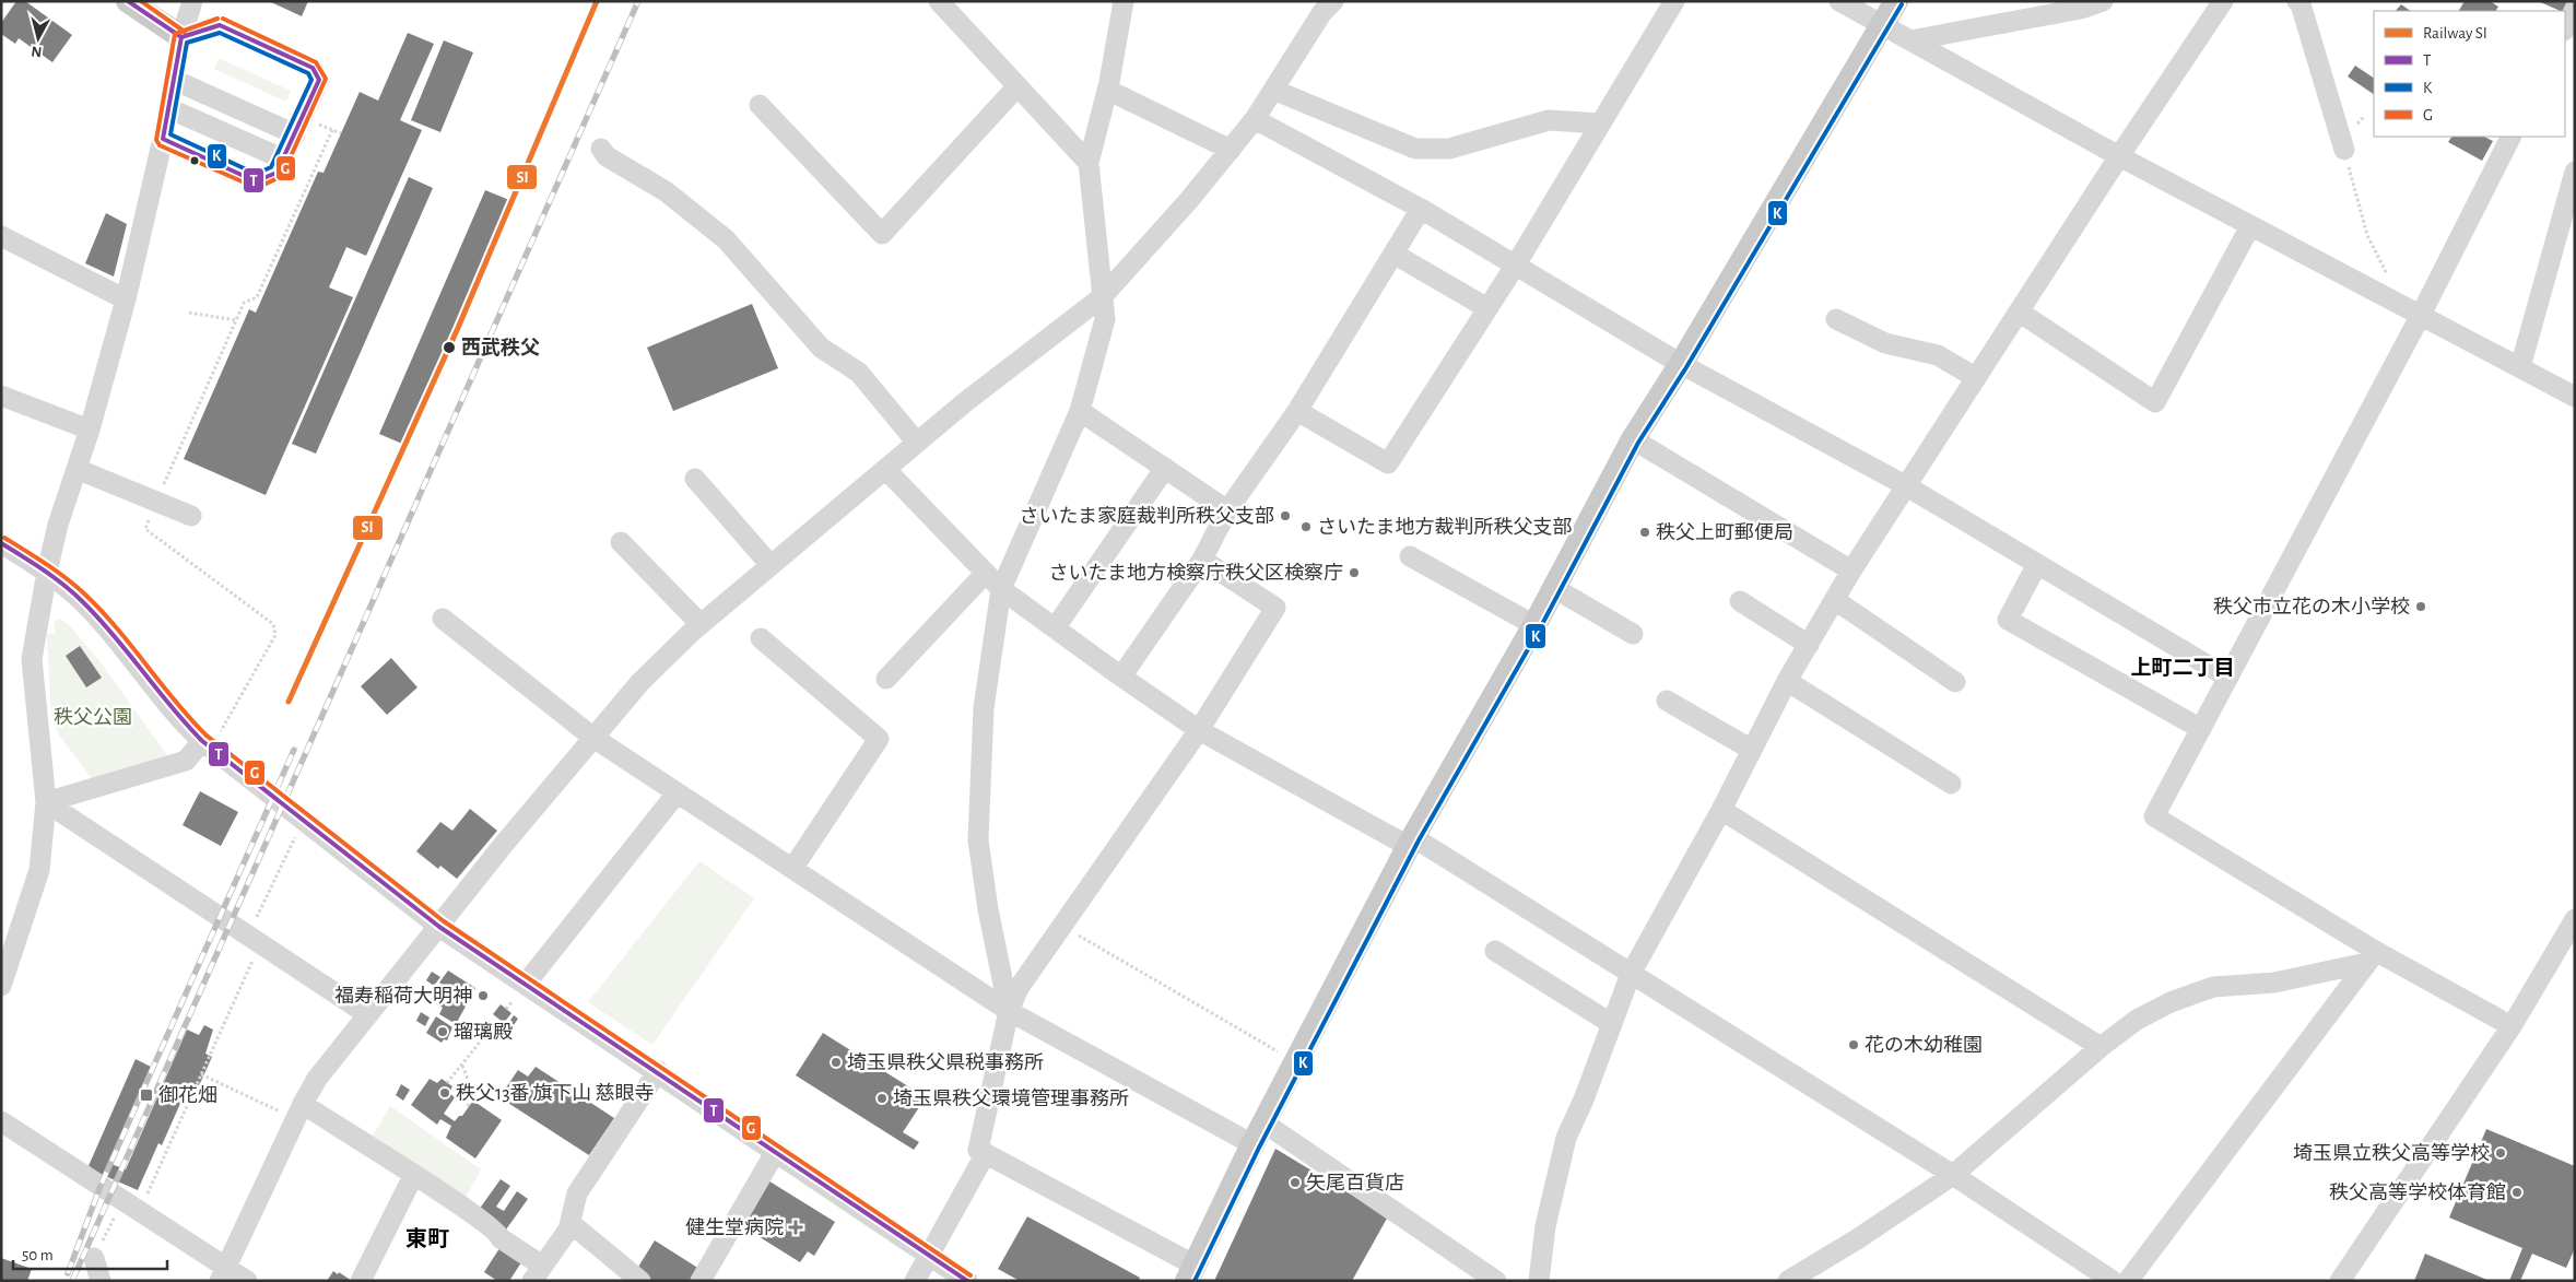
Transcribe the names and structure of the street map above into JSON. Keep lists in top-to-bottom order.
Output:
{
  "districts": ["上町二丁目", "東町"],
  "parks": ["秩父公園"],
  "places": {
    "other": [
      "西武秩父",
      "さいたま家庭裁判所秩父支部",
      "さいたま地方裁判所秩父支部",
      "秩父上町郵便局",
      "さいたま地方検察庁秩父区検察庁",
      "秩父市立花の木小学校",
      "福寿稲荷大明神",
      "瑠璃殿",
      "花の木幼稚園",
      "埼玉県秩父県税事務所",
      "秩父13番 旗下山 慈眼寺",
      "埼玉県秩父環境管理事務所",
      "埼玉県立秩父高等学校",
      "矢尾百貨店",
      "秩父高等学校体育館"
    ],
    "transit": ["御花畑"],
    "health": ["健生堂病院"]
  },
  "lines": [
    "rail line SI",
    "transit line T",
    "transit line G",
    "transit line K"
  ],
  "legend": [
    "Railway SI",
    "T",
    "K",
    "G"
  ],
  "scale_bar": "50 m",
  "north": "bottom"
}
